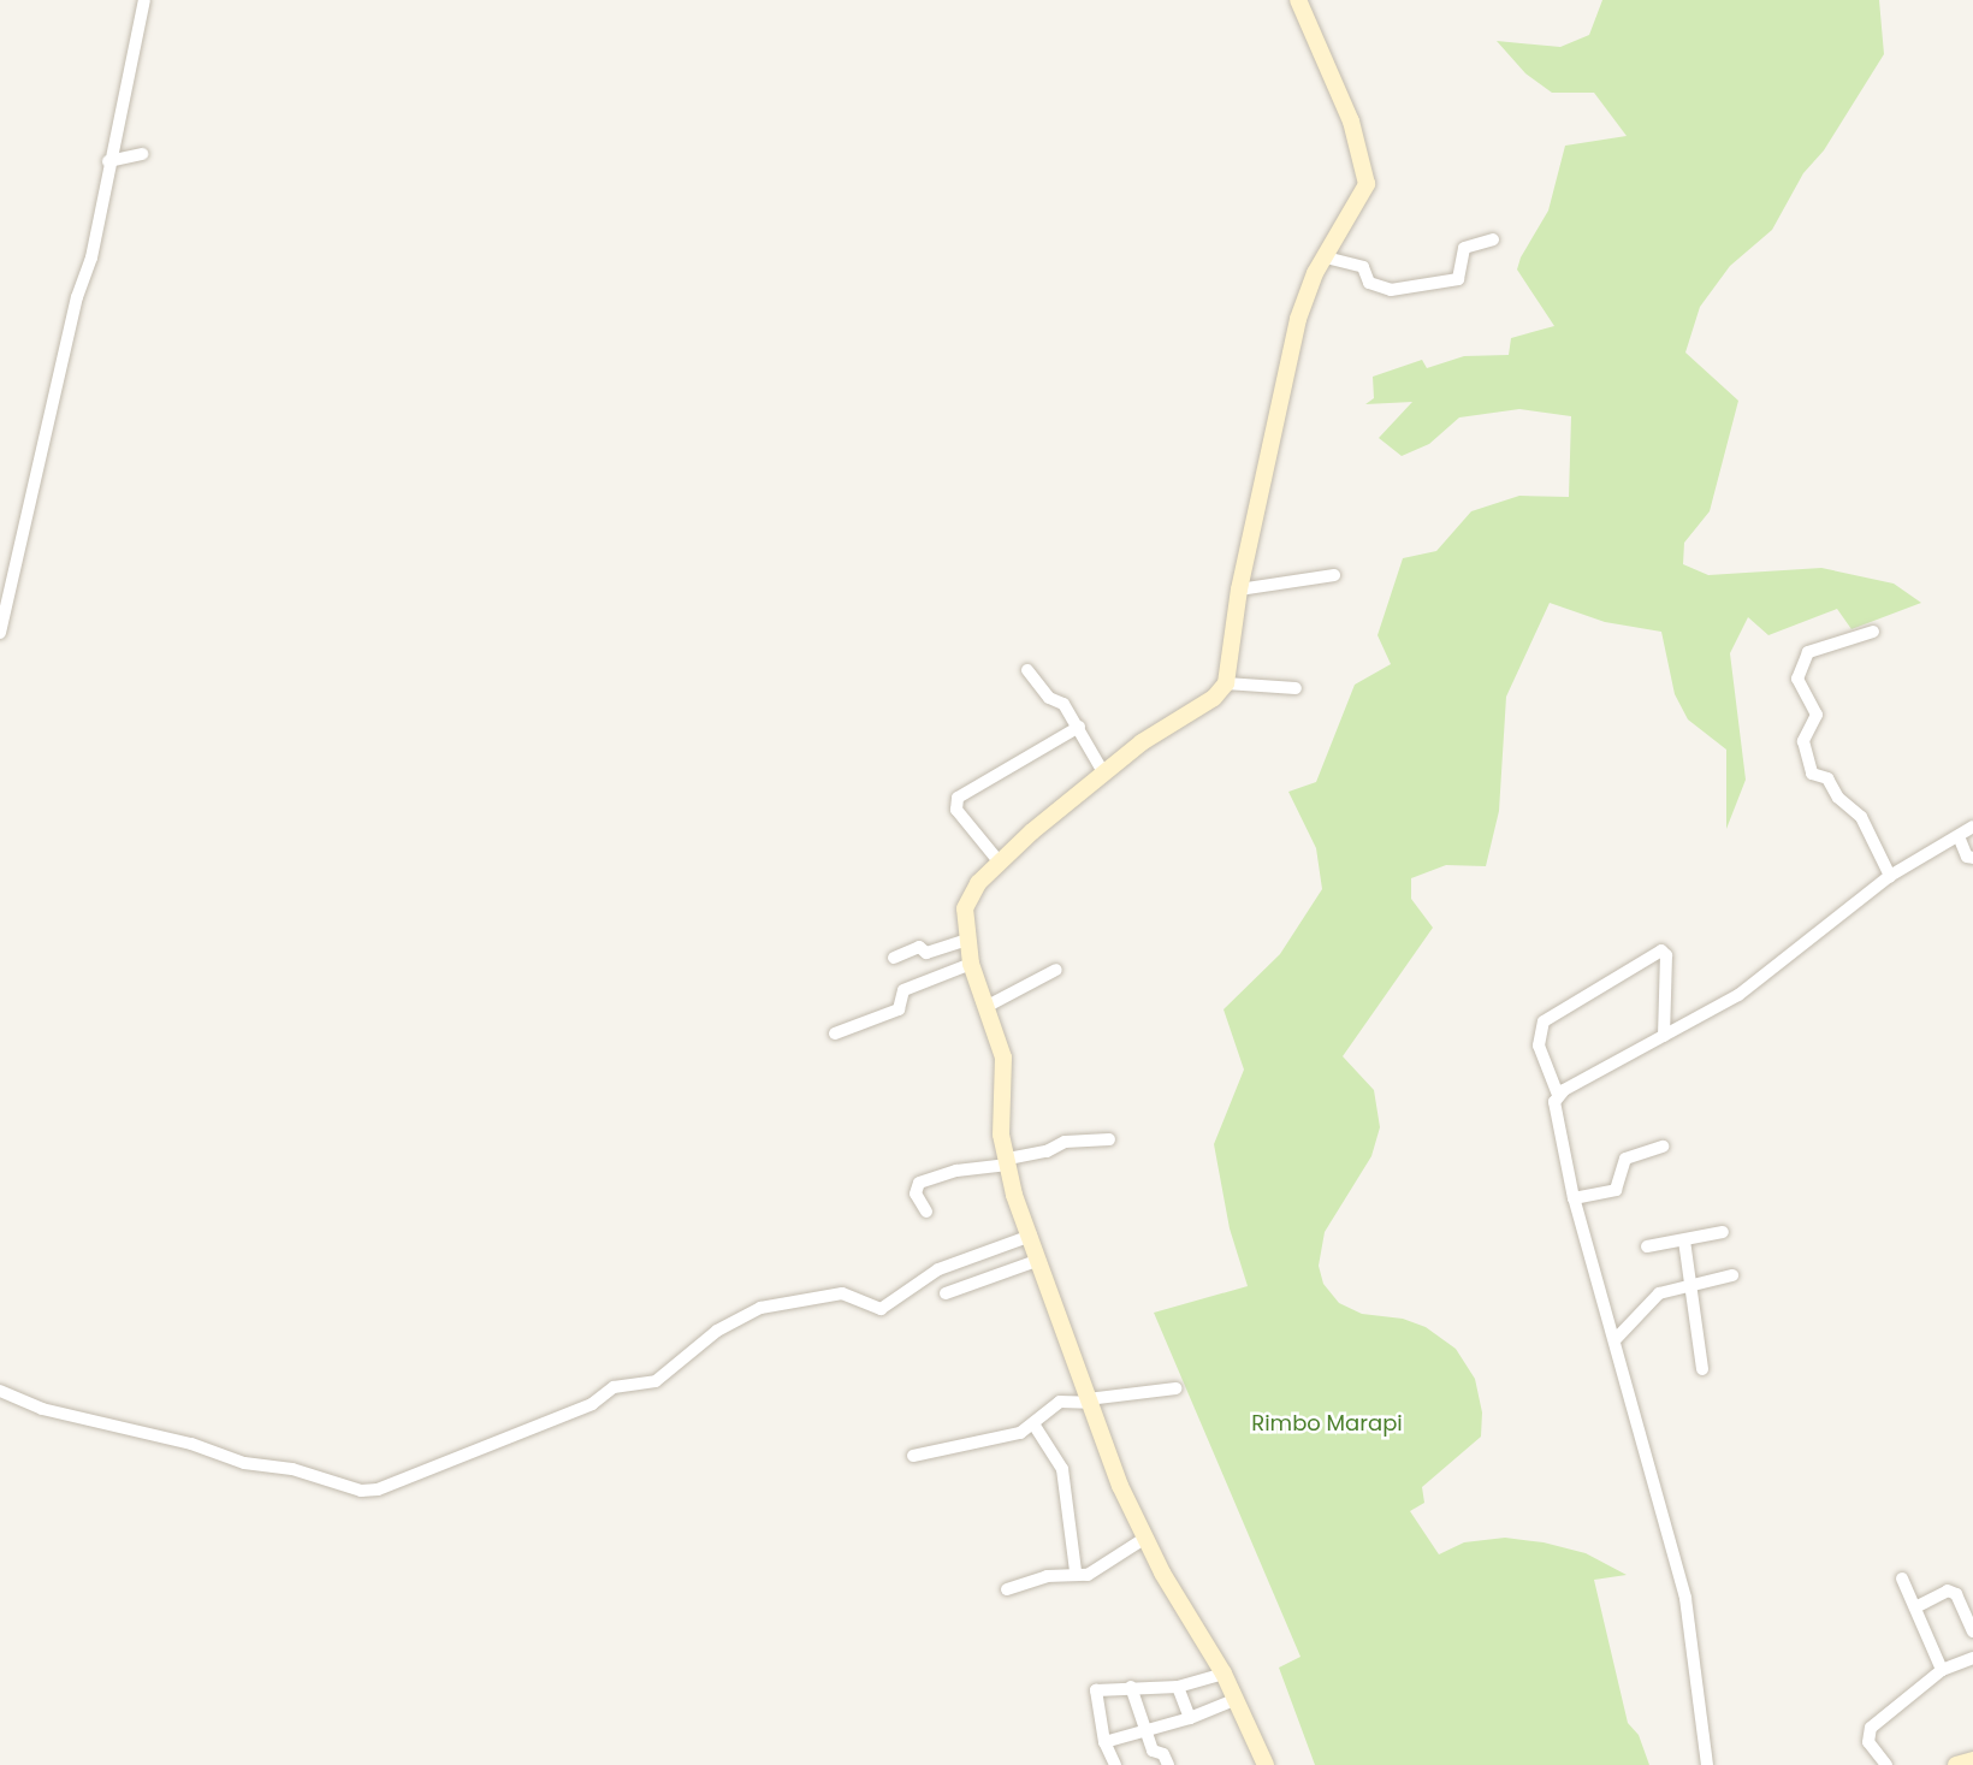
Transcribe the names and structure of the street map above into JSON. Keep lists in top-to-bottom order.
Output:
{
  "parks": ["Rimbo Marapi"]
}
